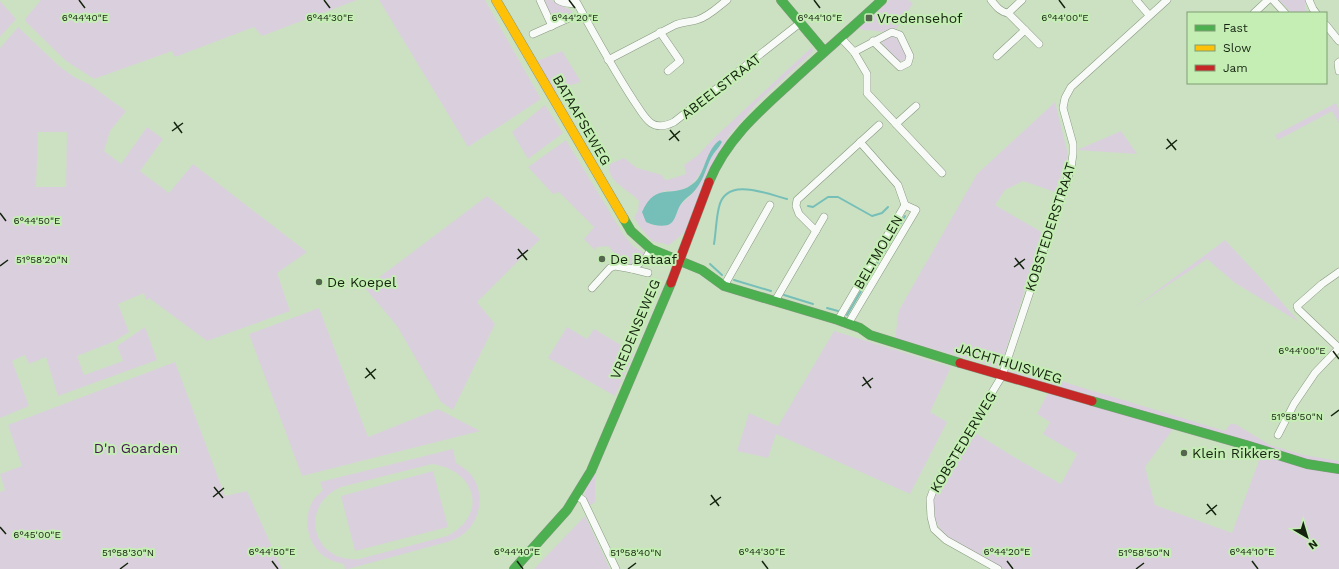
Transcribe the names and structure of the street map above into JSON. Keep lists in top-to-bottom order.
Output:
{
  "streets": {
    "main road": ["BATAAFSEWEG", "VREDENSEWEG", "JACHTHUISWEG"],
    "street": [
      "ABEELSTRAAT",
      "KOBSTEDERSTRAAT",
      "BELTMOLEN",
      "KOBSTEDERWEG"
    ]
  },
  "crossings": [
    ["BATAAFSEWEG", "VREDENSEWEG"],
    ["BATAAFSEWEG", "JACHTHUISWEG"],
    ["KOBSTEDERSTRAAT", "JACHTHUISWEG"],
    ["KOBSTEDERSTRAAT", "KOBSTEDERWEG"],
    ["BELTMOLEN", "JACHTHUISWEG"],
    ["VREDENSEWEG", "JACHTHUISWEG"],
    ["JACHTHUISWEG", "KOBSTEDERWEG"]
  ],
  "parks": ["D'n Goarden"],
  "places": {
    "transit": ["Vredensehof"],
    "other": ["De Bataaf", "De Koepel", "Klein Rikkers"]
  },
  "legend": ["Fast", "Slow", "Jam"],
  "north": "bottom right",
  "coordinates": [
    "6°44'40\"E",
    "6°44'30\"E",
    "6°44'20\"E",
    "6°44'10\"E",
    "6°44'00\"E",
    "6°44'50\"E",
    "51°58'20\"N",
    "51°58'50\"N",
    "6°45'00\"E",
    "51°58'30\"N",
    "51°58'40\"N"
  ]
}
